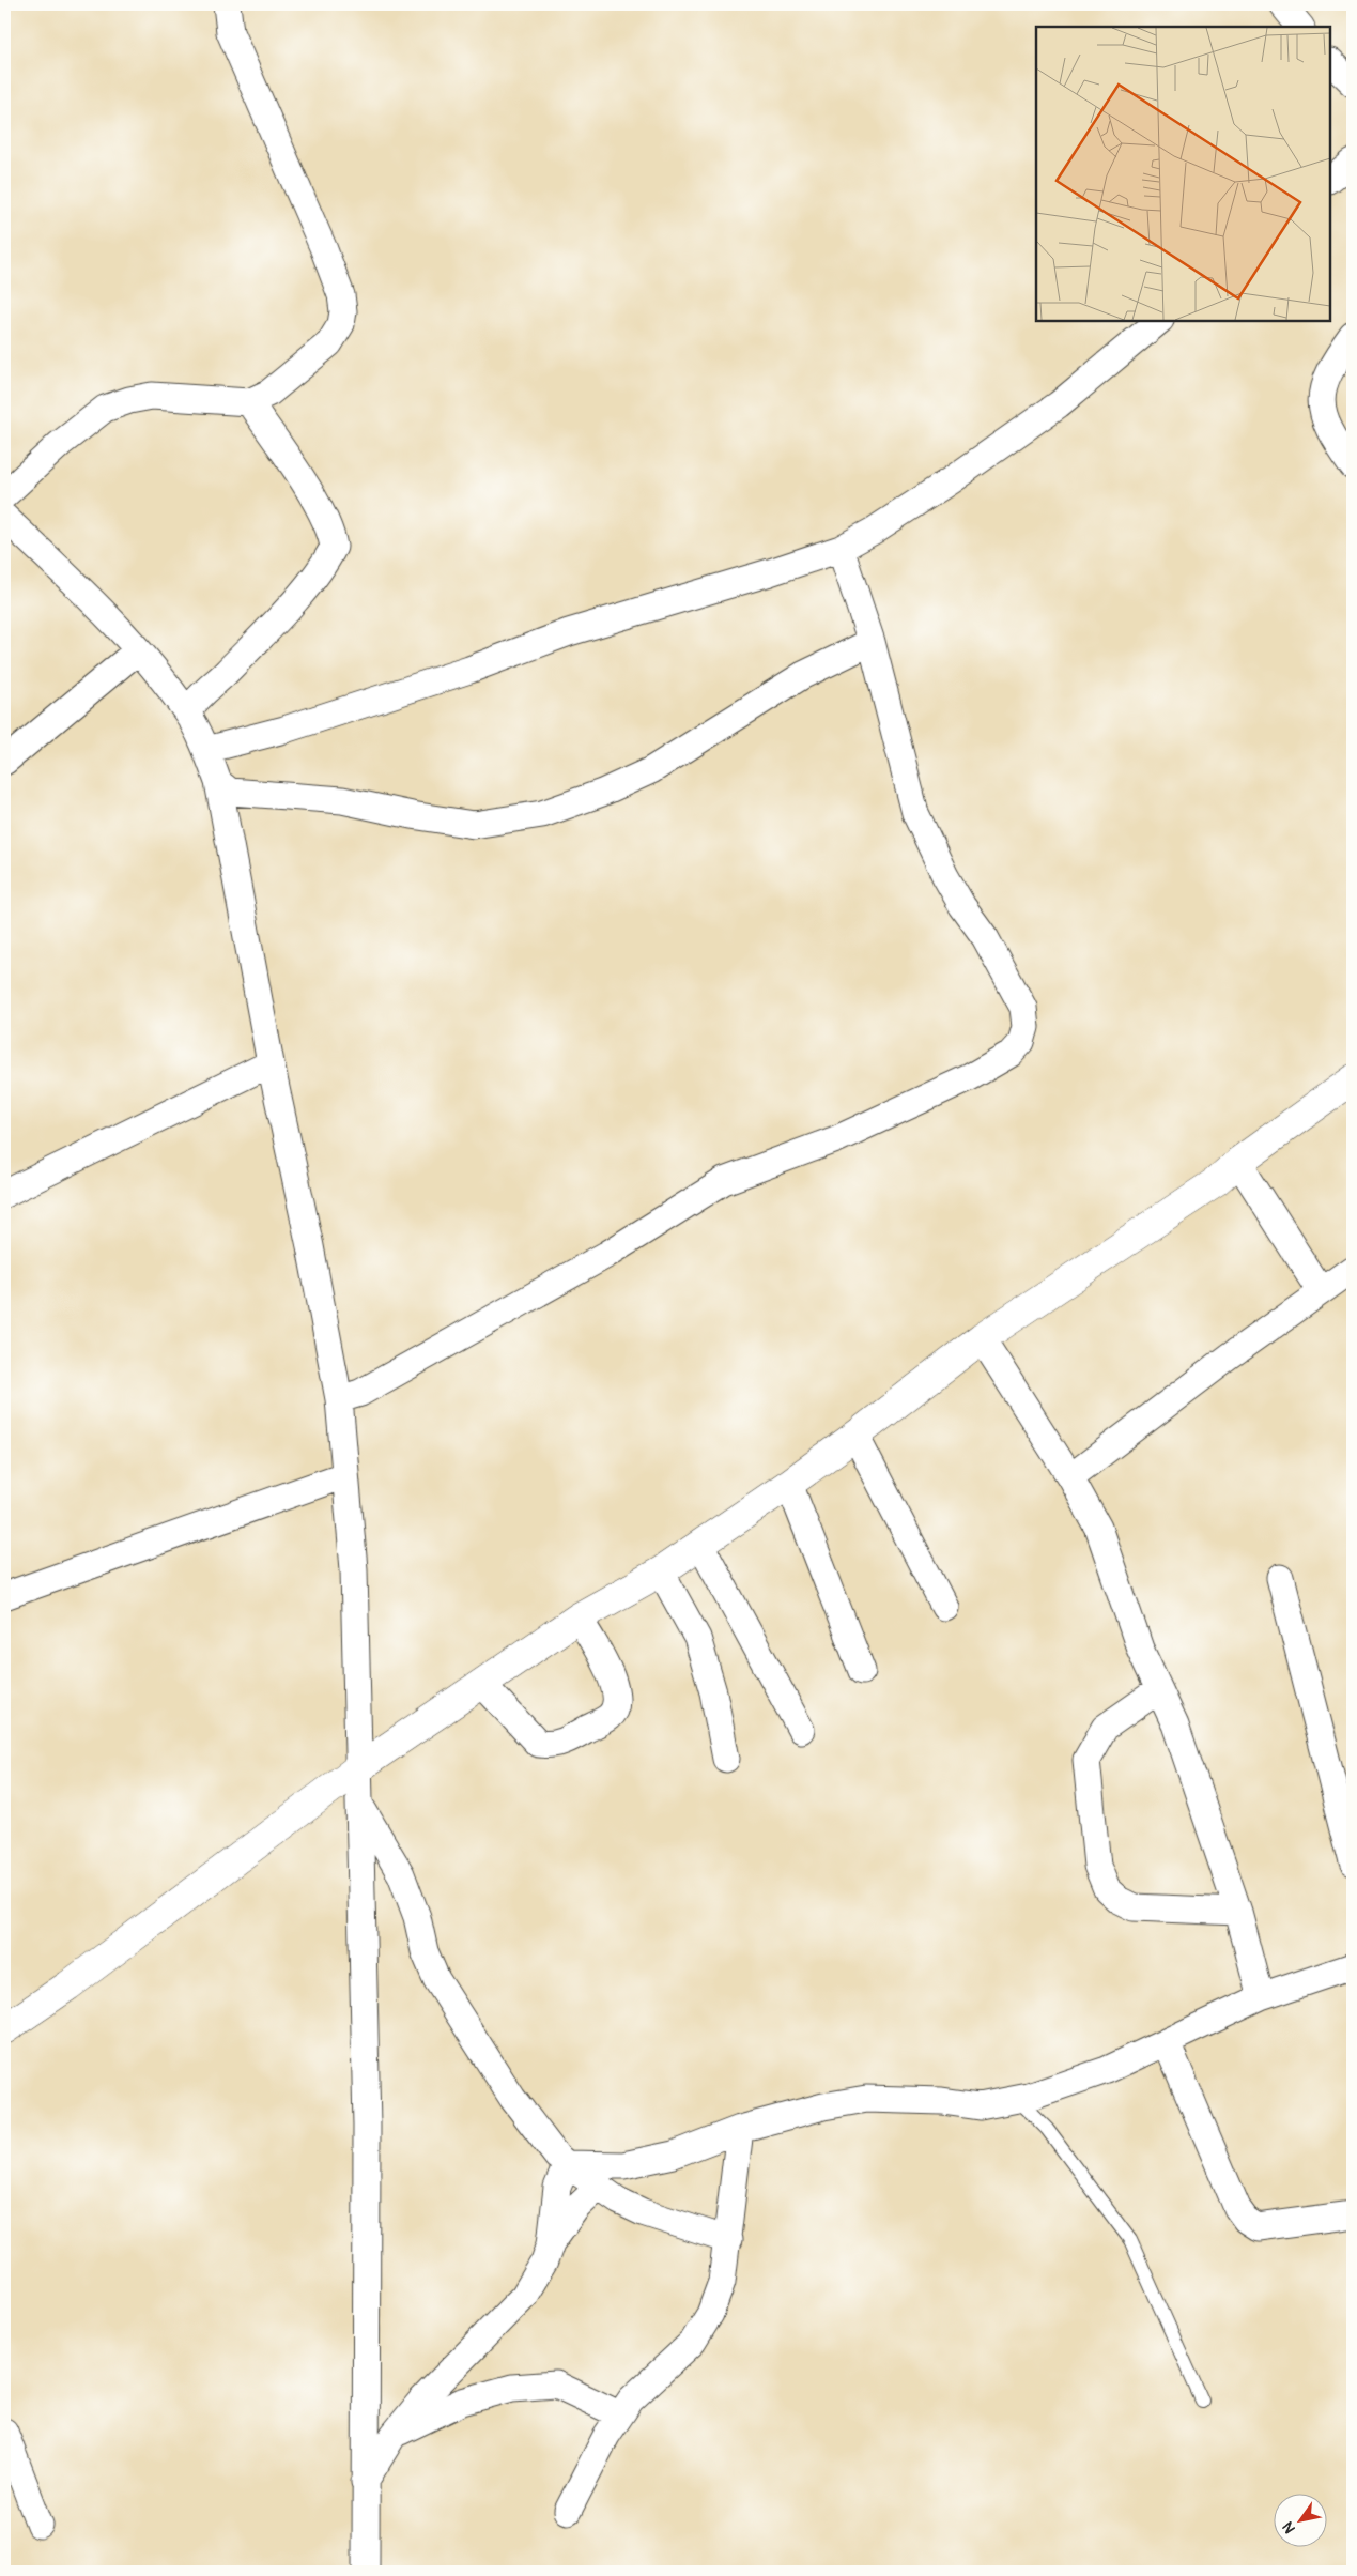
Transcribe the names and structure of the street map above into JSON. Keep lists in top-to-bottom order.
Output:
{
  "north": "bottom left"
}
